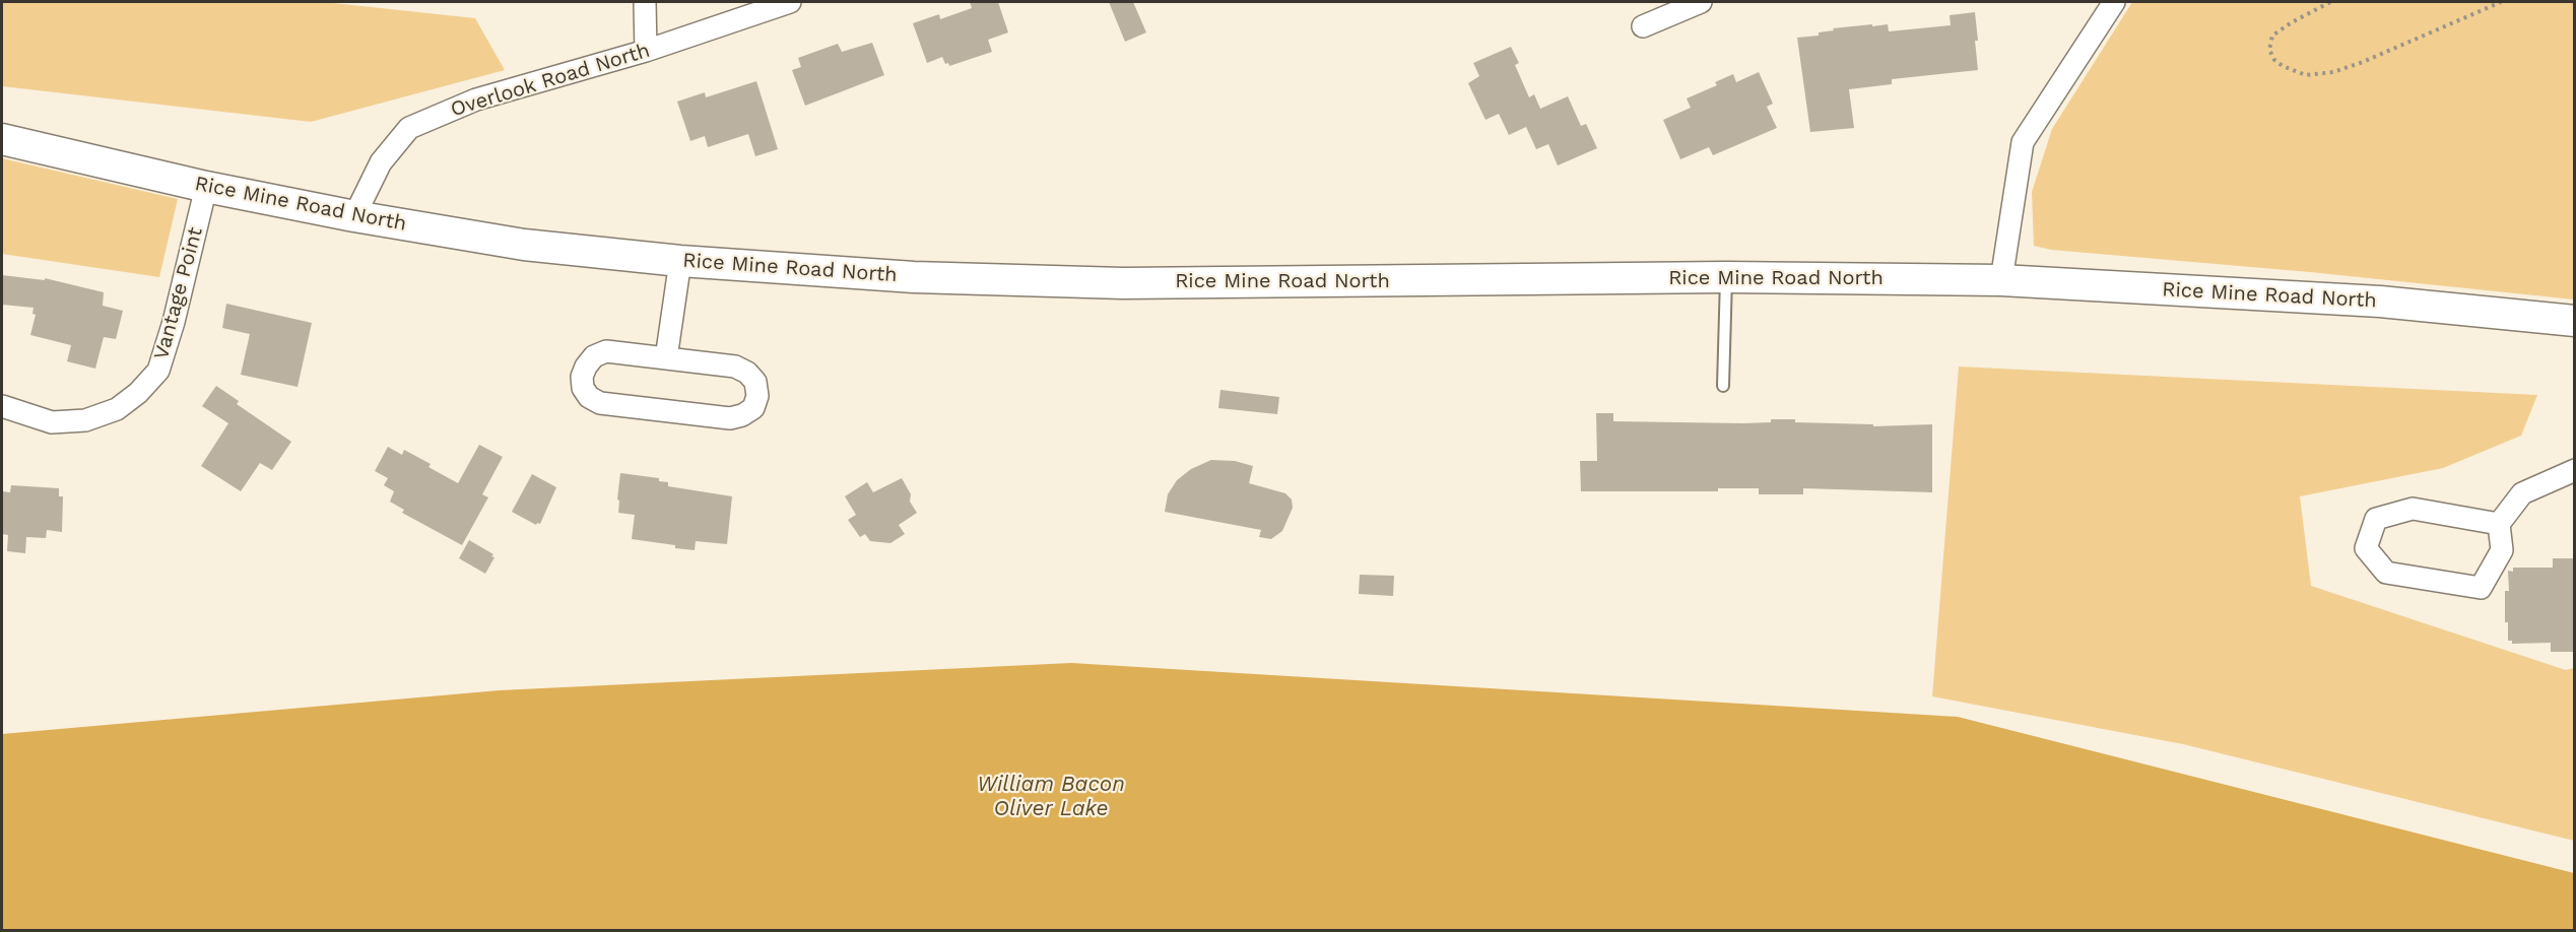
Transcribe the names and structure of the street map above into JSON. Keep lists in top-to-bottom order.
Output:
{
  "streets": {
    "main road": ["Rice Mine Road North"],
    "street": ["Overlook Road North", "Vantage Point"]
  },
  "crossings": [
    ["Overlook Road North", "Rice Mine Road North"],
    ["Rice Mine Road North", "Vantage Point"]
  ],
  "water": ["William Bacon Oliver Lake"]
}
